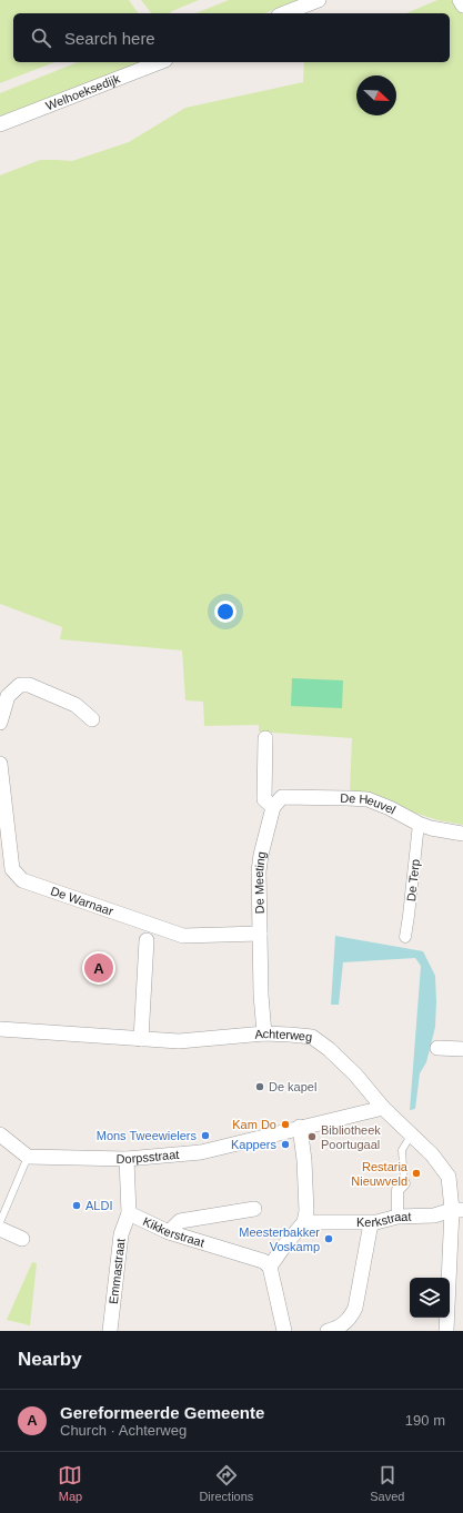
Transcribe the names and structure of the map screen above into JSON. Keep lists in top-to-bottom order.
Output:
{
  "streets": {
    "street": [
      "Welhoeksedijk",
      "De Heuvel",
      "De Terp",
      "De Meeting",
      "De Warnaar",
      "Achterweg",
      "Dorpsstraat",
      "Kerkstraat",
      "Kikkerstraat",
      "Emmastraat"
    ]
  },
  "crossings": [
    ["De Heuvel", "De Terp"],
    ["De Heuvel", "De Meeting"],
    ["De Meeting", "De Warnaar"],
    ["De Meeting", "Achterweg"],
    ["Achterweg", "Dorpsstraat"],
    ["Achterweg", "Kerkstraat"],
    ["Dorpsstraat", "Kikkerstraat"],
    ["Kikkerstraat", "Emmastraat"]
  ],
  "places": [
    "De kapel",
    "Kam Do",
    "Mons Tweewielers",
    "Bibliotheek Poortugaal",
    "Kappers",
    "Restaria Nieuwveld",
    "ALDI",
    "Meesterbakker Voskamp"
  ],
  "north": "bottom right",
  "page": {
    "search": "Search here",
    "pins": "A",
    "heading": "Nearby",
    "list": [
      {
        "mark": "A",
        "name": "Gereformeerde Gemeente",
        "note": "Church · Achterweg",
        "value": "190 m"
      }
    ],
    "nav": ["Map", "Directions", "Saved"]
  }
}
